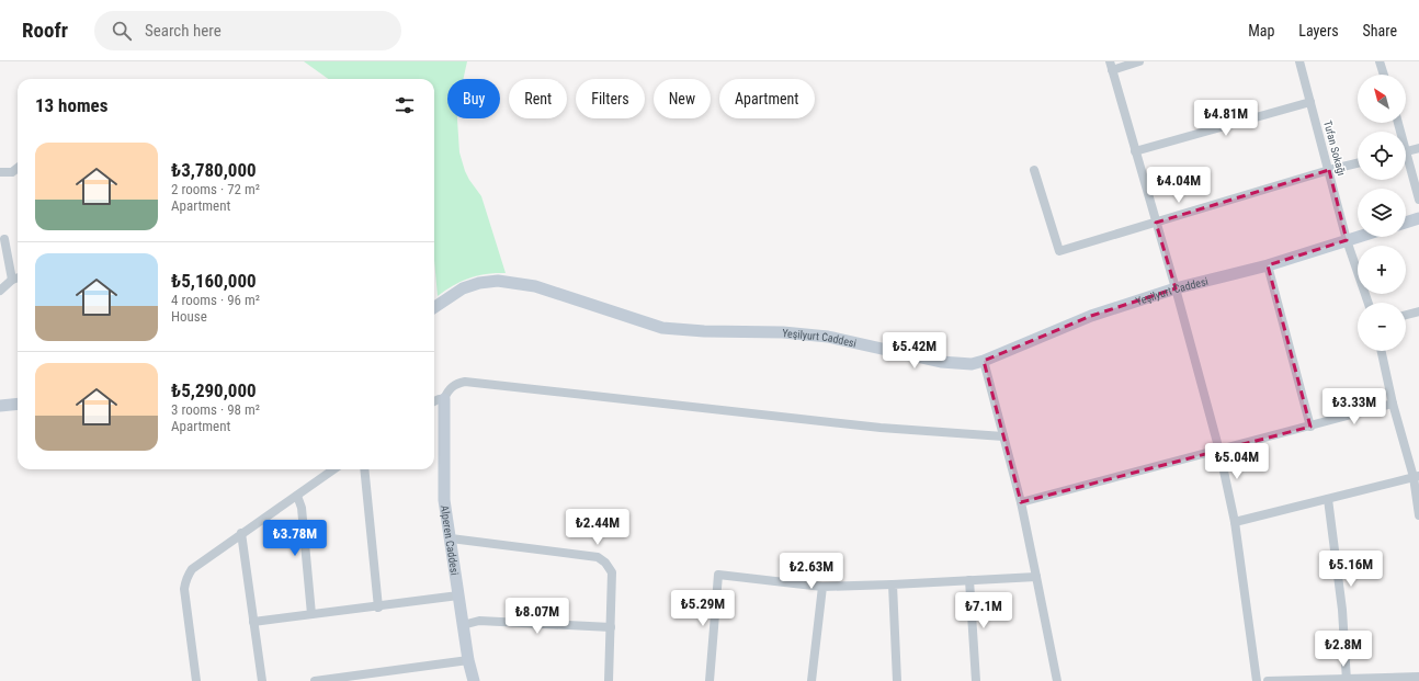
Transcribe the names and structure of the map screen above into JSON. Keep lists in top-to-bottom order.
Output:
{
  "streets": {
    "street": ["Tufan Sokağı", "Yeşilyurt Caddesi", "Alperen Caddesi"]
  },
  "crossings": [
    ["Tufan Sokağı", "Yeşilyurt Caddesi"]
  ],
  "north": "top left",
  "page": {
    "header": "Roofr",
    "search": "Search here",
    "nav": ["Map", "Layers", "Share"],
    "map_buttons": ["+", "−"],
    "chip": [
      "Buy",
      "Rent",
      "Filters",
      "New",
      "Apartment"
    ],
    "heading": "13 homes",
    "price": [
      "₺4.81M",
      "₺4.04M",
      "₺5.42M",
      "₺3.33M",
      "₺5.04M",
      "₺2.44M",
      "₺3.78M",
      "₺5.16M",
      "₺2.63M",
      "₺5.29M",
      "₺7.1M",
      "₺8.07M",
      "₺2.8M"
    ],
    "list": [
      {
        "name": "₺3,780,000",
        "note": "2 rooms · 72 m² · Apartment"
      },
      {
        "name": "₺5,160,000",
        "note": "4 rooms · 96 m² · House"
      },
      {
        "name": "₺5,290,000",
        "note": "3 rooms · 98 m² · Apartment"
      }
    ]
  }
}
